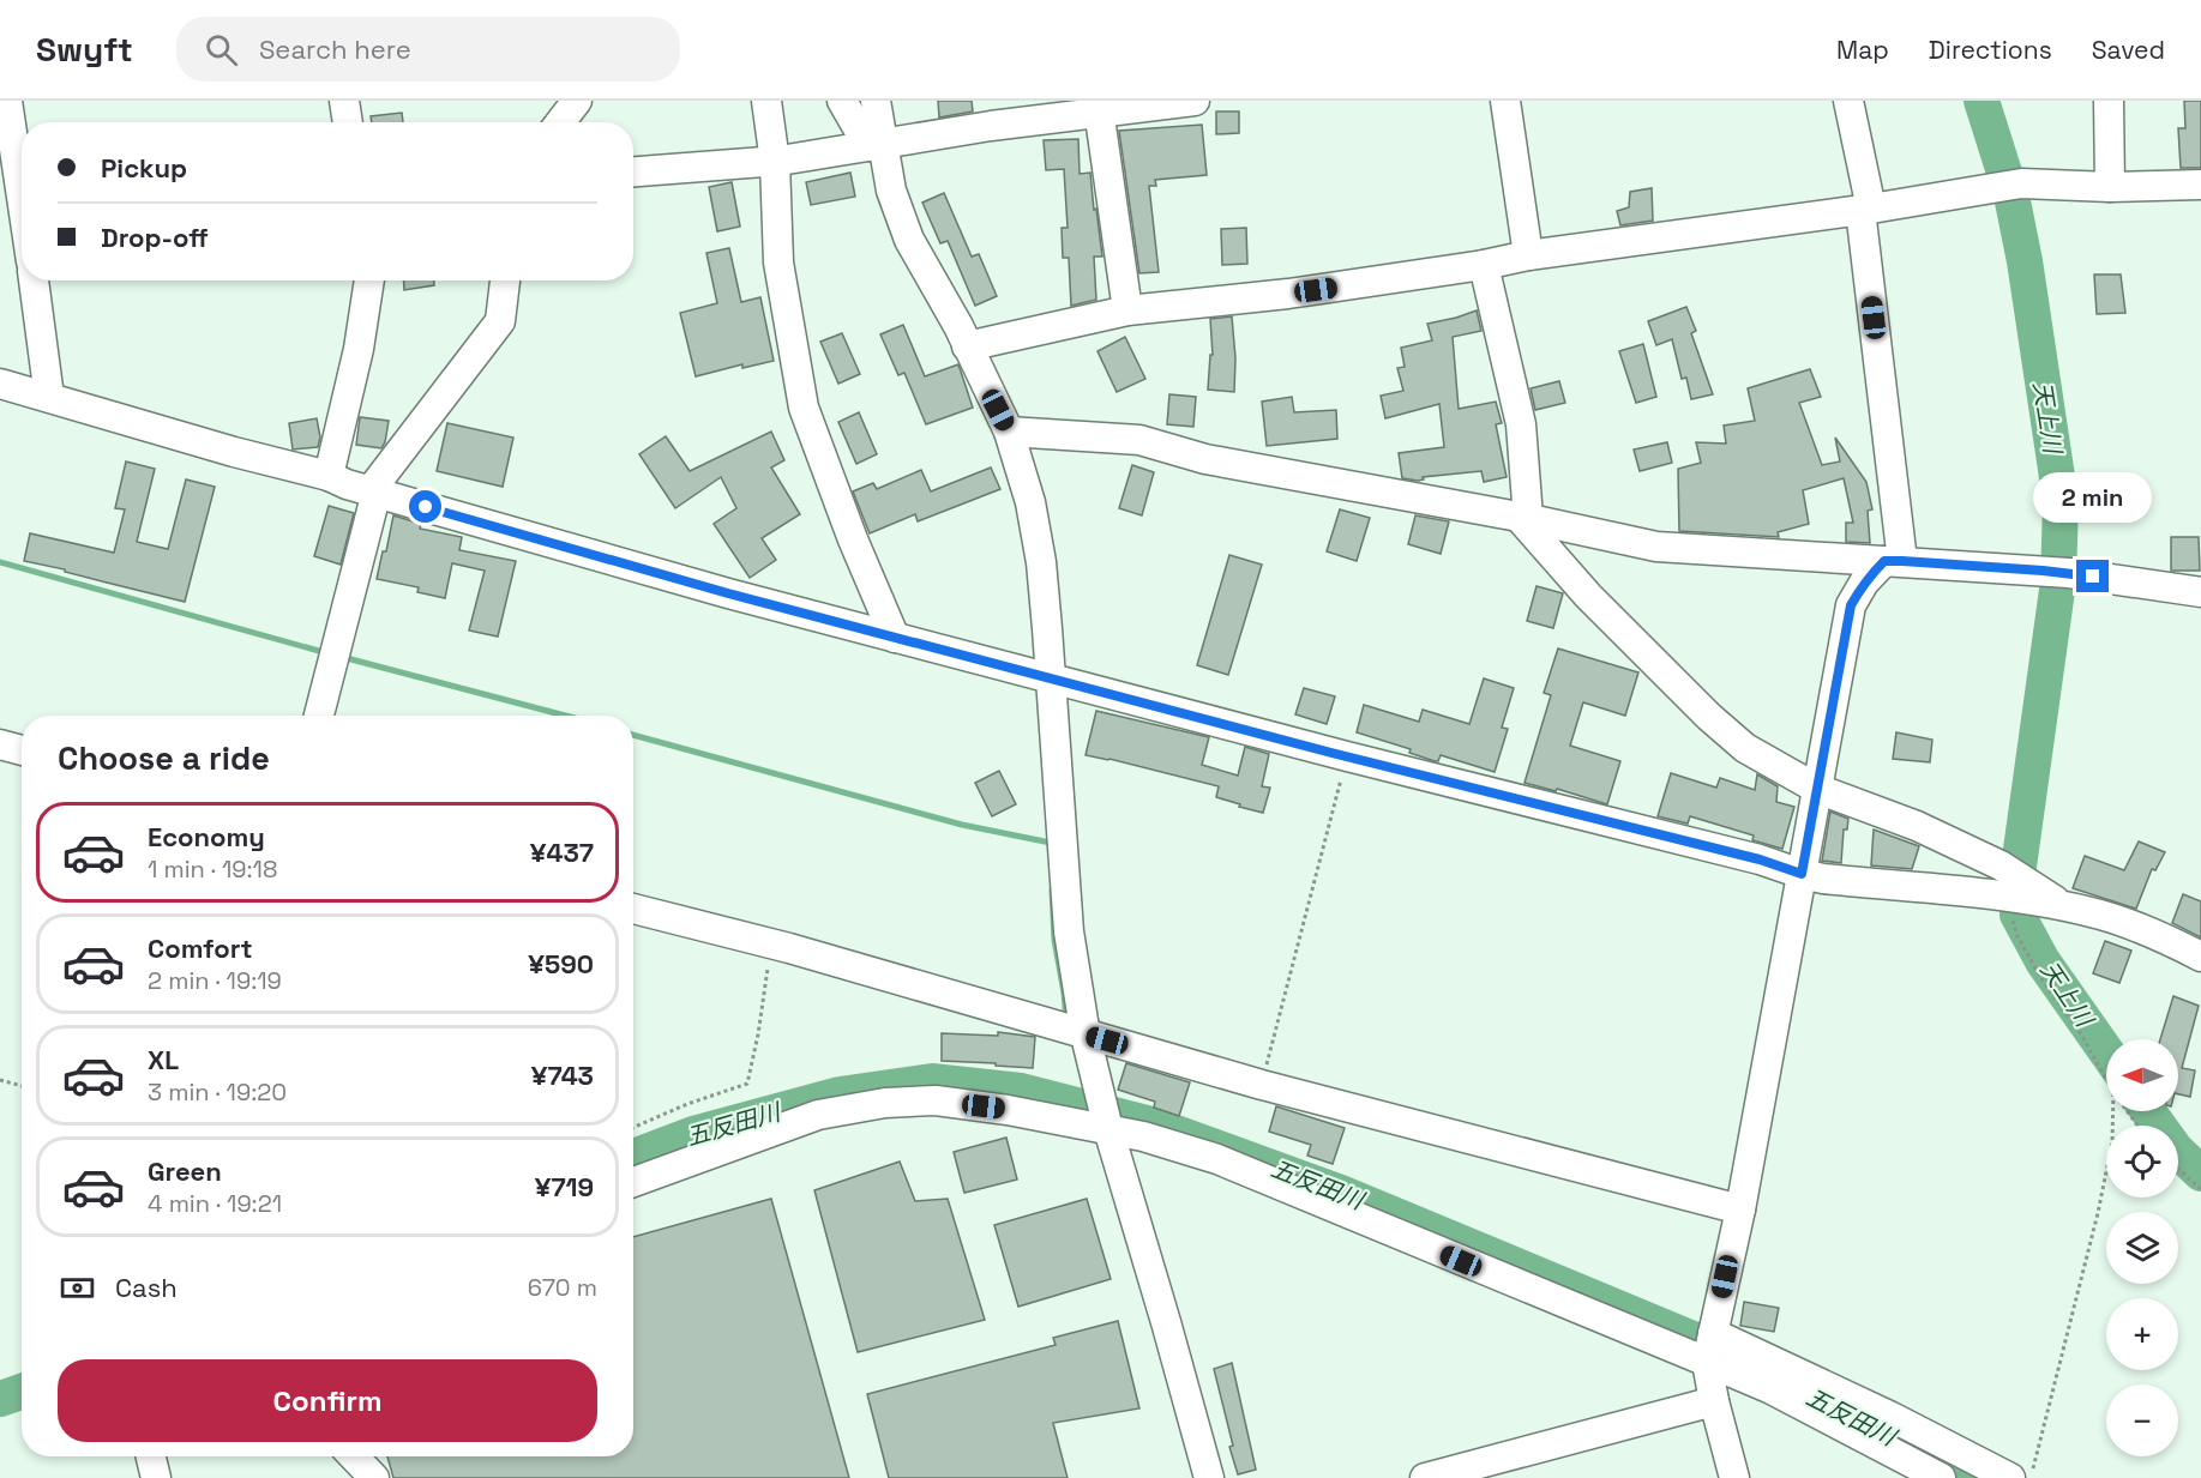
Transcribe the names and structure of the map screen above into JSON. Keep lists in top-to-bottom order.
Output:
{
  "water": ["天上川", "五反田川"],
  "north": "left",
  "page": {
    "header": "Swyft",
    "search": "Search here",
    "nav": ["Map", "Directions", "Saved"],
    "banner": ["Pickup", "Drop-off"],
    "bubble": "2 min",
    "heading": "Choose a ride",
    "list": [
      {
        "name": "Economy",
        "note": "1 min · 19:18",
        "value": "¥437"
      },
      {
        "name": "Comfort",
        "note": "2 min · 19:19",
        "value": "¥590"
      },
      {
        "name": "XL",
        "note": "3 min · 19:20",
        "value": "¥743"
      },
      {
        "name": "Green",
        "note": "4 min · 19:21",
        "value": "¥719"
      }
    ],
    "map_buttons": ["+", "−"],
    "pay": ["Cash", "670 m"],
    "buttons": "Confirm"
  }
}
